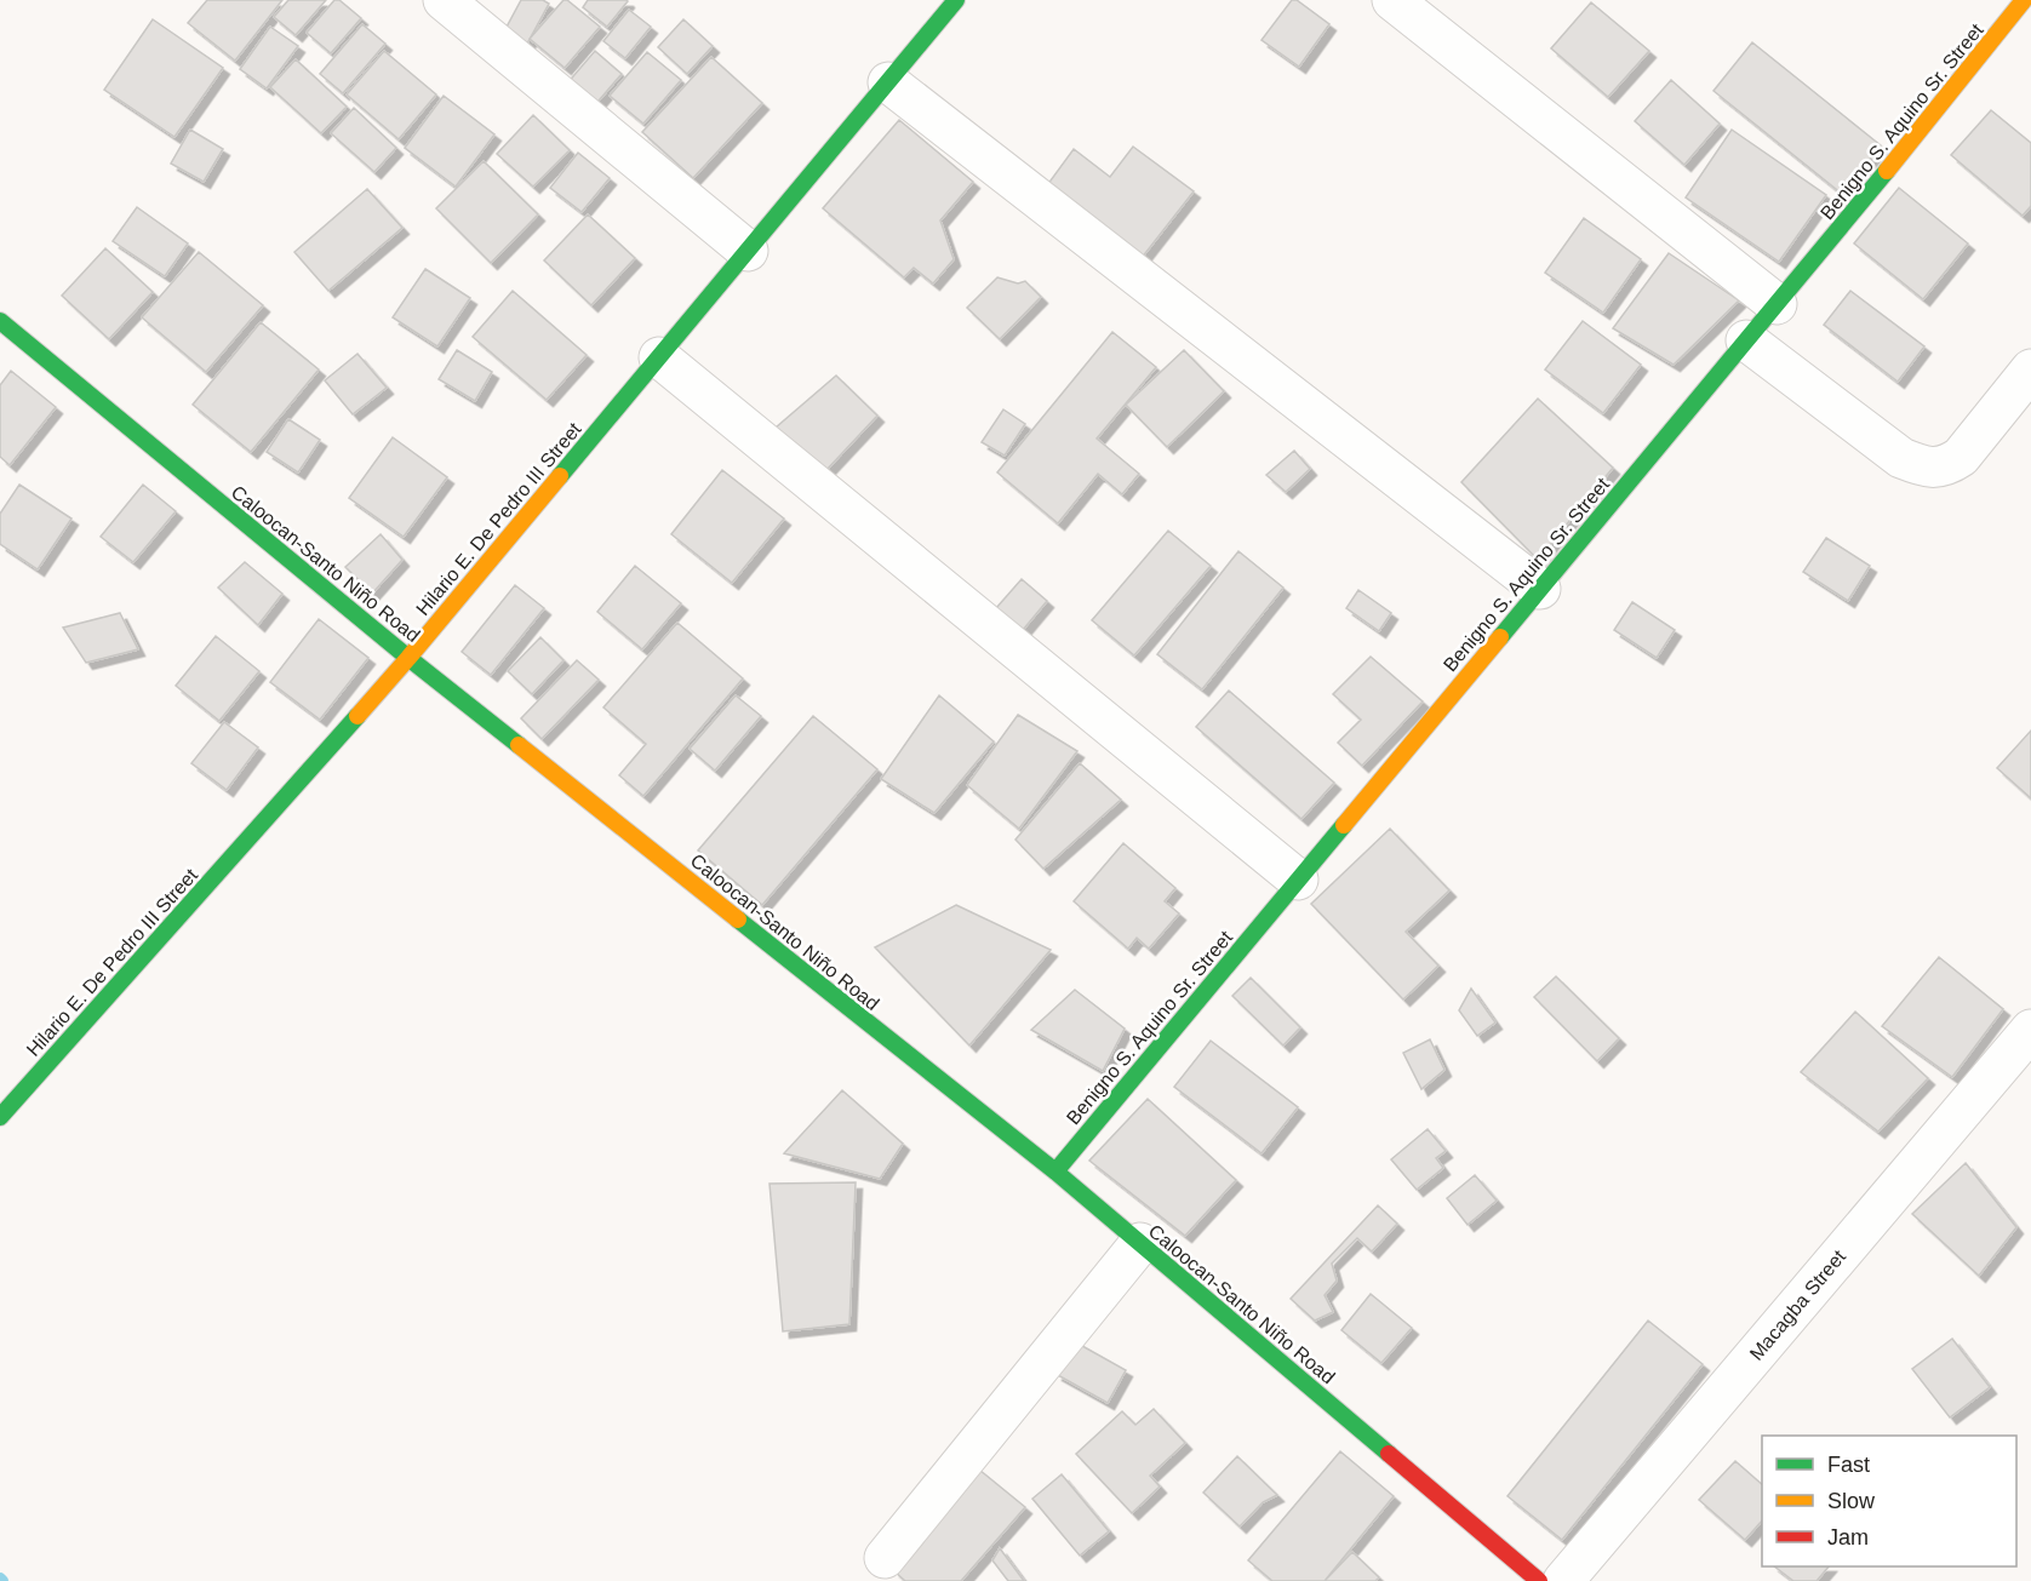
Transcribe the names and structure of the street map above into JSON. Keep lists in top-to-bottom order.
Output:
{
  "streets": {
    "street": [
      "Benigno S. Aquino Sr. Street",
      "Hilario E. De Pedro III Street",
      "Caloocan-Santo Niño Road",
      "Macagba Street"
    ]
  },
  "crossings": [
    ["Benigno S. Aquino Sr. Street", "Caloocan-Santo Niño Road"],
    ["Hilario E. De Pedro III Street", "Caloocan-Santo Niño Road"]
  ],
  "legend": ["Fast", "Slow", "Jam"]
}
